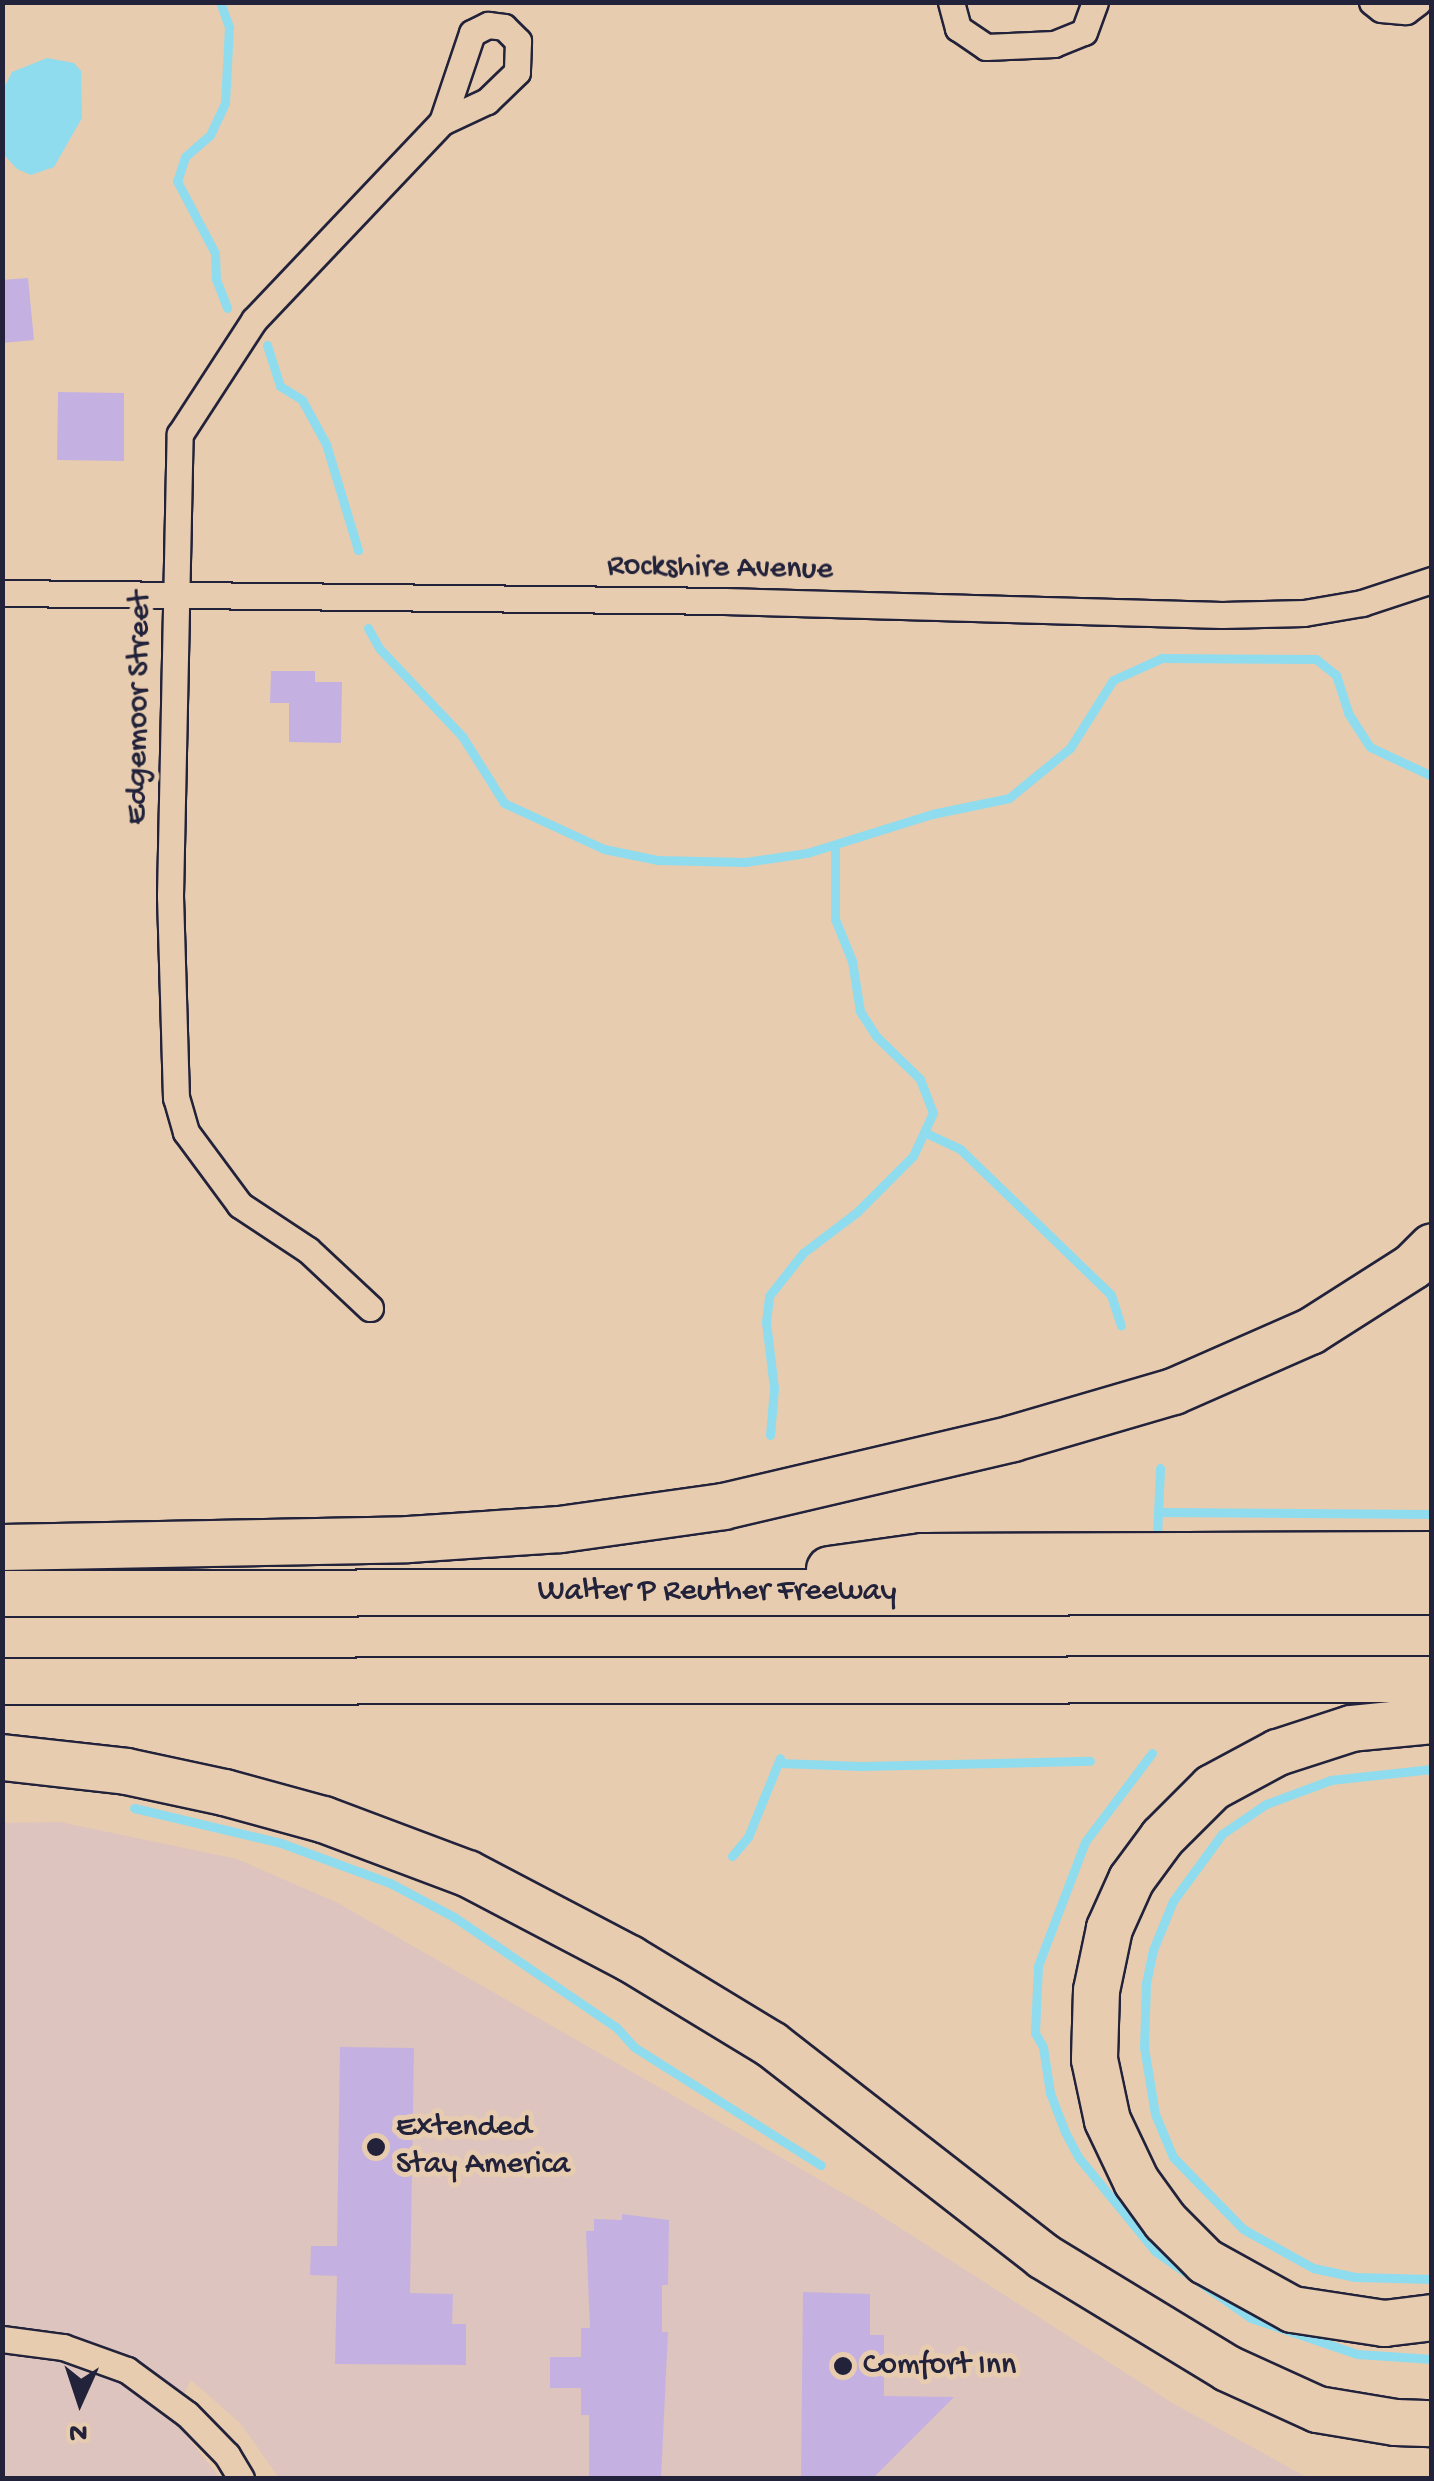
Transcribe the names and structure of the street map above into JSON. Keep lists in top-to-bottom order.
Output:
{
  "streets": {
    "highway": ["Walter P Reuther Freeway"],
    "street": ["Rockshire Avenue", "Edgemoor Street"]
  },
  "crossings": [
    ["Rockshire Avenue", "Edgemoor Street"]
  ],
  "places": ["Extended Stay America", "Comfort Inn"],
  "north": "bottom"
}
